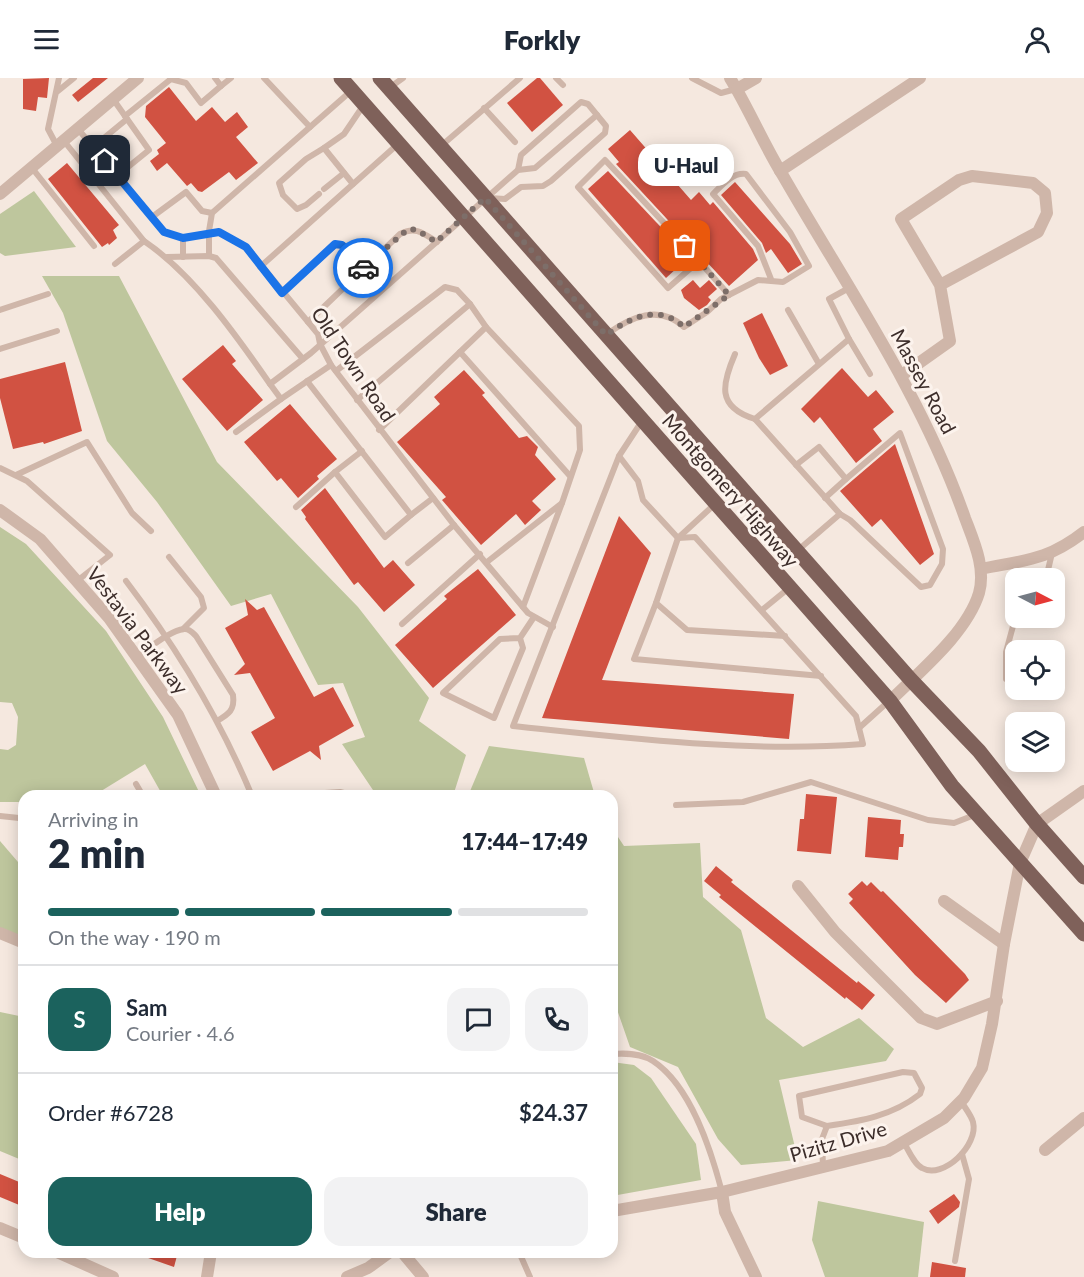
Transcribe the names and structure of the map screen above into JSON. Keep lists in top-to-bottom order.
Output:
{
  "streets": {
    "main road": ["Montgomery Highway"],
    "street": ["Massey Road", "Vestavia Parkway", "Pizitz Drive"],
    "lane": ["Old Town Road"]
  },
  "crossings": [
    ["Massey Road", "Montgomery Highway"],
    ["Montgomery Highway", "Pizitz Drive"]
  ],
  "places": ["U-Haul"],
  "north": "right",
  "page": {
    "header": "Forkly",
    "bubble": "U-Haul",
    "heading": ["2 min", "Arriving in", "17:44–17:49"],
    "panel": [
      "Sam",
      "Courier · 4.6",
      "Order #6728",
      "$24.37"
    ],
    "bar": "On the way · 190 m",
    "round": "S",
    "buttons": ["Help", "Share"]
  }
}
